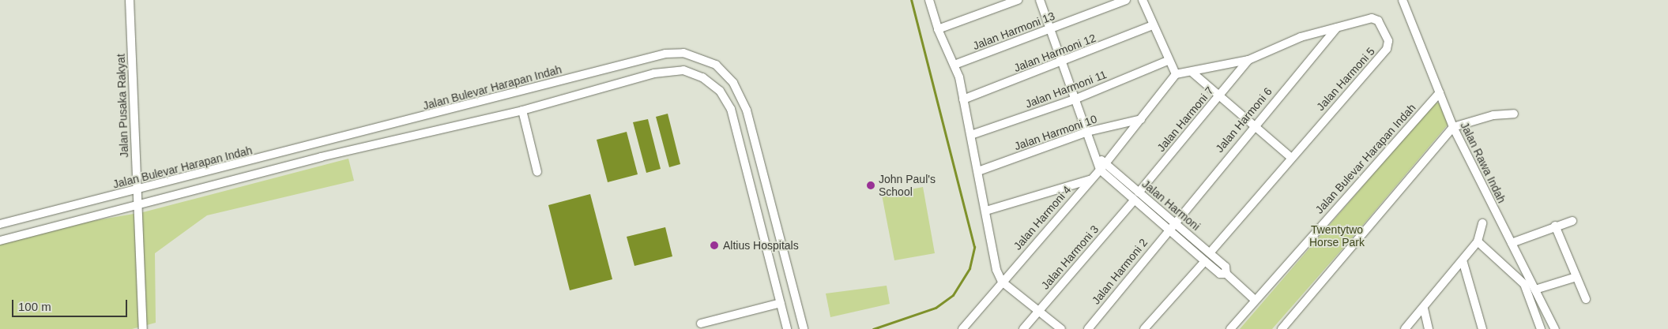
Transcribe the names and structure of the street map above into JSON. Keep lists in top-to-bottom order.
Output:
{
  "streets": {
    "street": [
      "Jalan Harmoni 13",
      "Jalan Harmoni 12",
      "Jalan Harmoni 5",
      "Jalan Bulevar Harapan Indah",
      "Jalan Harmoni 11",
      "Jalan Pusaka Rakyat",
      "Jalan Harmoni 7",
      "Jalan Harmoni 6",
      "Jalan Harmoni 10",
      "Jalan Rawa Indah",
      "Jalan Harmoni",
      "Jalan Harmoni 4",
      "Jalan Harmoni 3",
      "Jalan Harmoni 2"
    ]
  },
  "crossings": [
    ["Jalan Harmoni 5", "Jalan Harmoni 7"],
    ["Jalan Harmoni 5", "Jalan Harmoni 6"],
    ["Jalan Harmoni 5", "Jalan Harmoni"],
    ["Jalan Harmoni 5", "Jalan Harmoni 4"],
    ["Jalan Bulevar Harapan Indah", "Jalan Pusaka Rakyat"],
    ["Jalan Bulevar Harapan Indah", "Jalan Rawa Indah"],
    ["Jalan Bulevar Harapan Indah", "Jalan Harmoni"],
    ["Jalan Harmoni 7", "Jalan Harmoni"],
    ["Jalan Harmoni 6", "Jalan Harmoni"],
    ["Jalan Harmoni 6", "Jalan Harmoni 2"],
    ["Jalan Harmoni 10", "Jalan Harmoni 4"],
    ["Jalan Harmoni", "Jalan Harmoni 4"],
    ["Jalan Harmoni", "Jalan Harmoni 3"],
    ["Jalan Harmoni", "Jalan Harmoni 2"]
  ],
  "parks": ["Twentytwo Horse Park"],
  "places": ["John Paul's School", "Altius Hospitals"],
  "scale_bar": "100 m"
}
